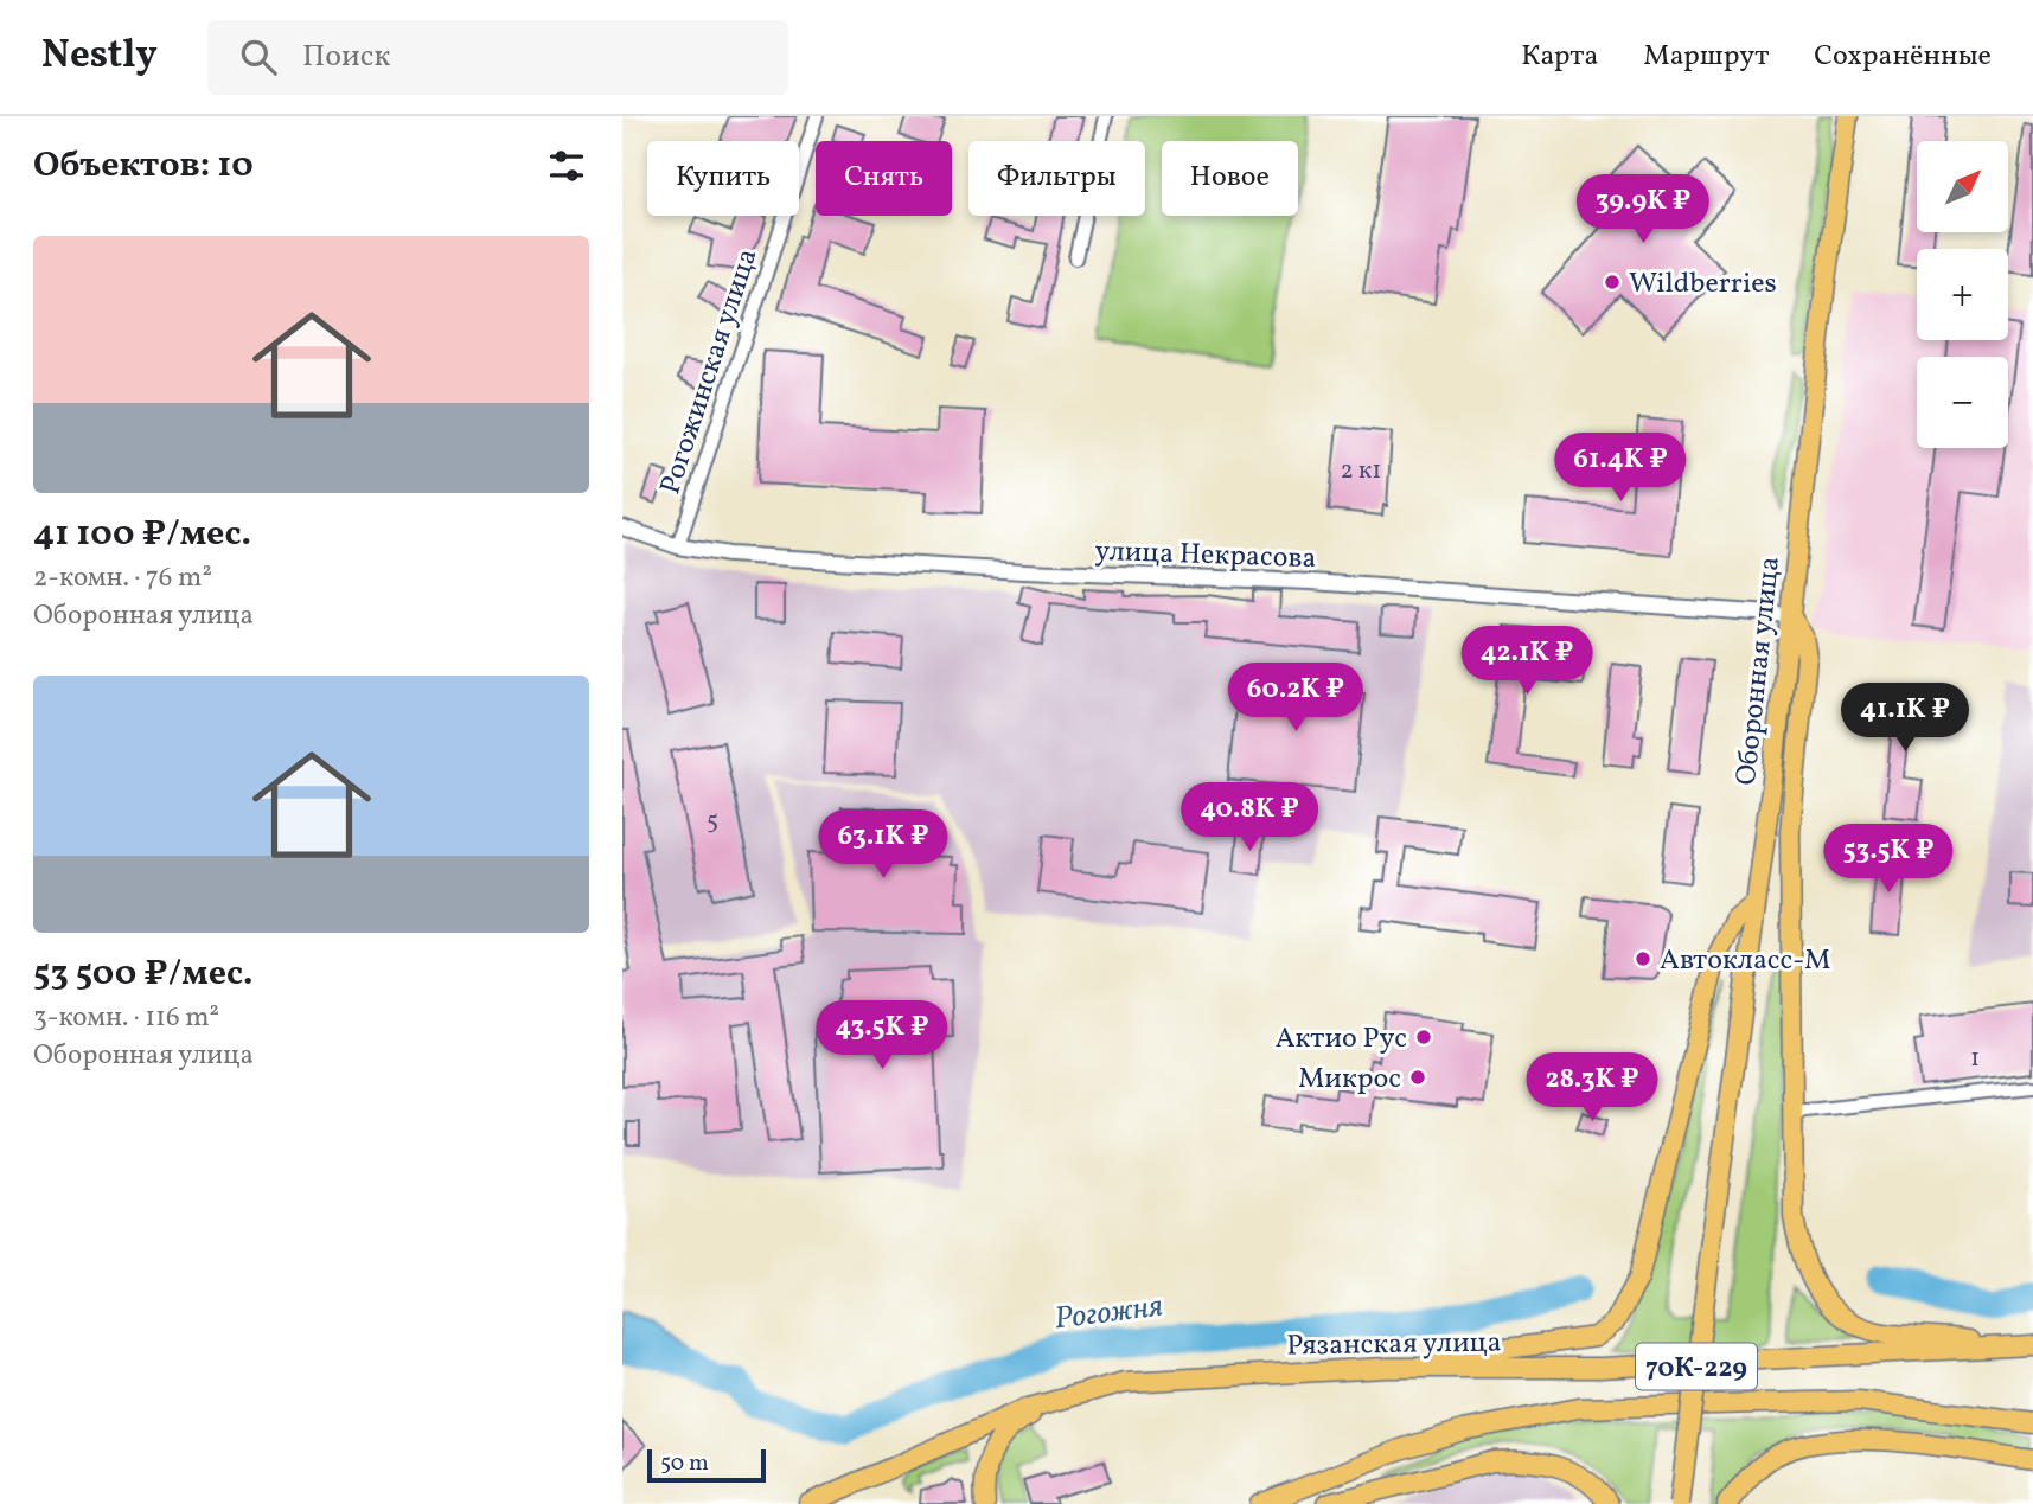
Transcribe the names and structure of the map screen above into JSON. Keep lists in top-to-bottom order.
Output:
{
  "streets": {
    "main road": ["Оборонная улица", "Рязанская улица", "70К-229"],
    "street": ["Рогожинская улица", "улица Некрасова"]
  },
  "crossings": [
    ["Рогожинская улица", "улица Некрасова"],
    ["улица Некрасова", "Оборонная улица"]
  ],
  "water": ["Рогожня"],
  "places": [
    "Wildberries",
    "Автокласс-М",
    "Актио Рус",
    "Микрос"
  ],
  "house_numbers": ["2 к1", "5", "1"],
  "scale_bar": "50 m",
  "north": "top right",
  "page": {
    "header": "Nestly",
    "search": "Поиск",
    "nav": ["Карта", "Маршрут", "Сохранённые"],
    "heading": "Объектов: 10",
    "map_buttons": ["+", "−"],
    "chip": [
      "Купить",
      "Снять",
      "Фильтры",
      "Новое"
    ],
    "price": [
      "39.9K ₽",
      "61.4K ₽",
      "42.1K ₽",
      "60.2K ₽",
      "41.1K ₽",
      "40.8K ₽",
      "63.1K ₽",
      "53.5K ₽",
      "43.5K ₽",
      "28.3K ₽"
    ],
    "list": [
      {
        "name": "41 100 ₽/мес.",
        "note": "2-комн. · 76 m² · Оборонная улица"
      },
      {
        "name": "53 500 ₽/мес.",
        "note": "3-комн. · 116 m² · Оборонная улица"
      }
    ],
    "scale": "50 m"
  }
}
